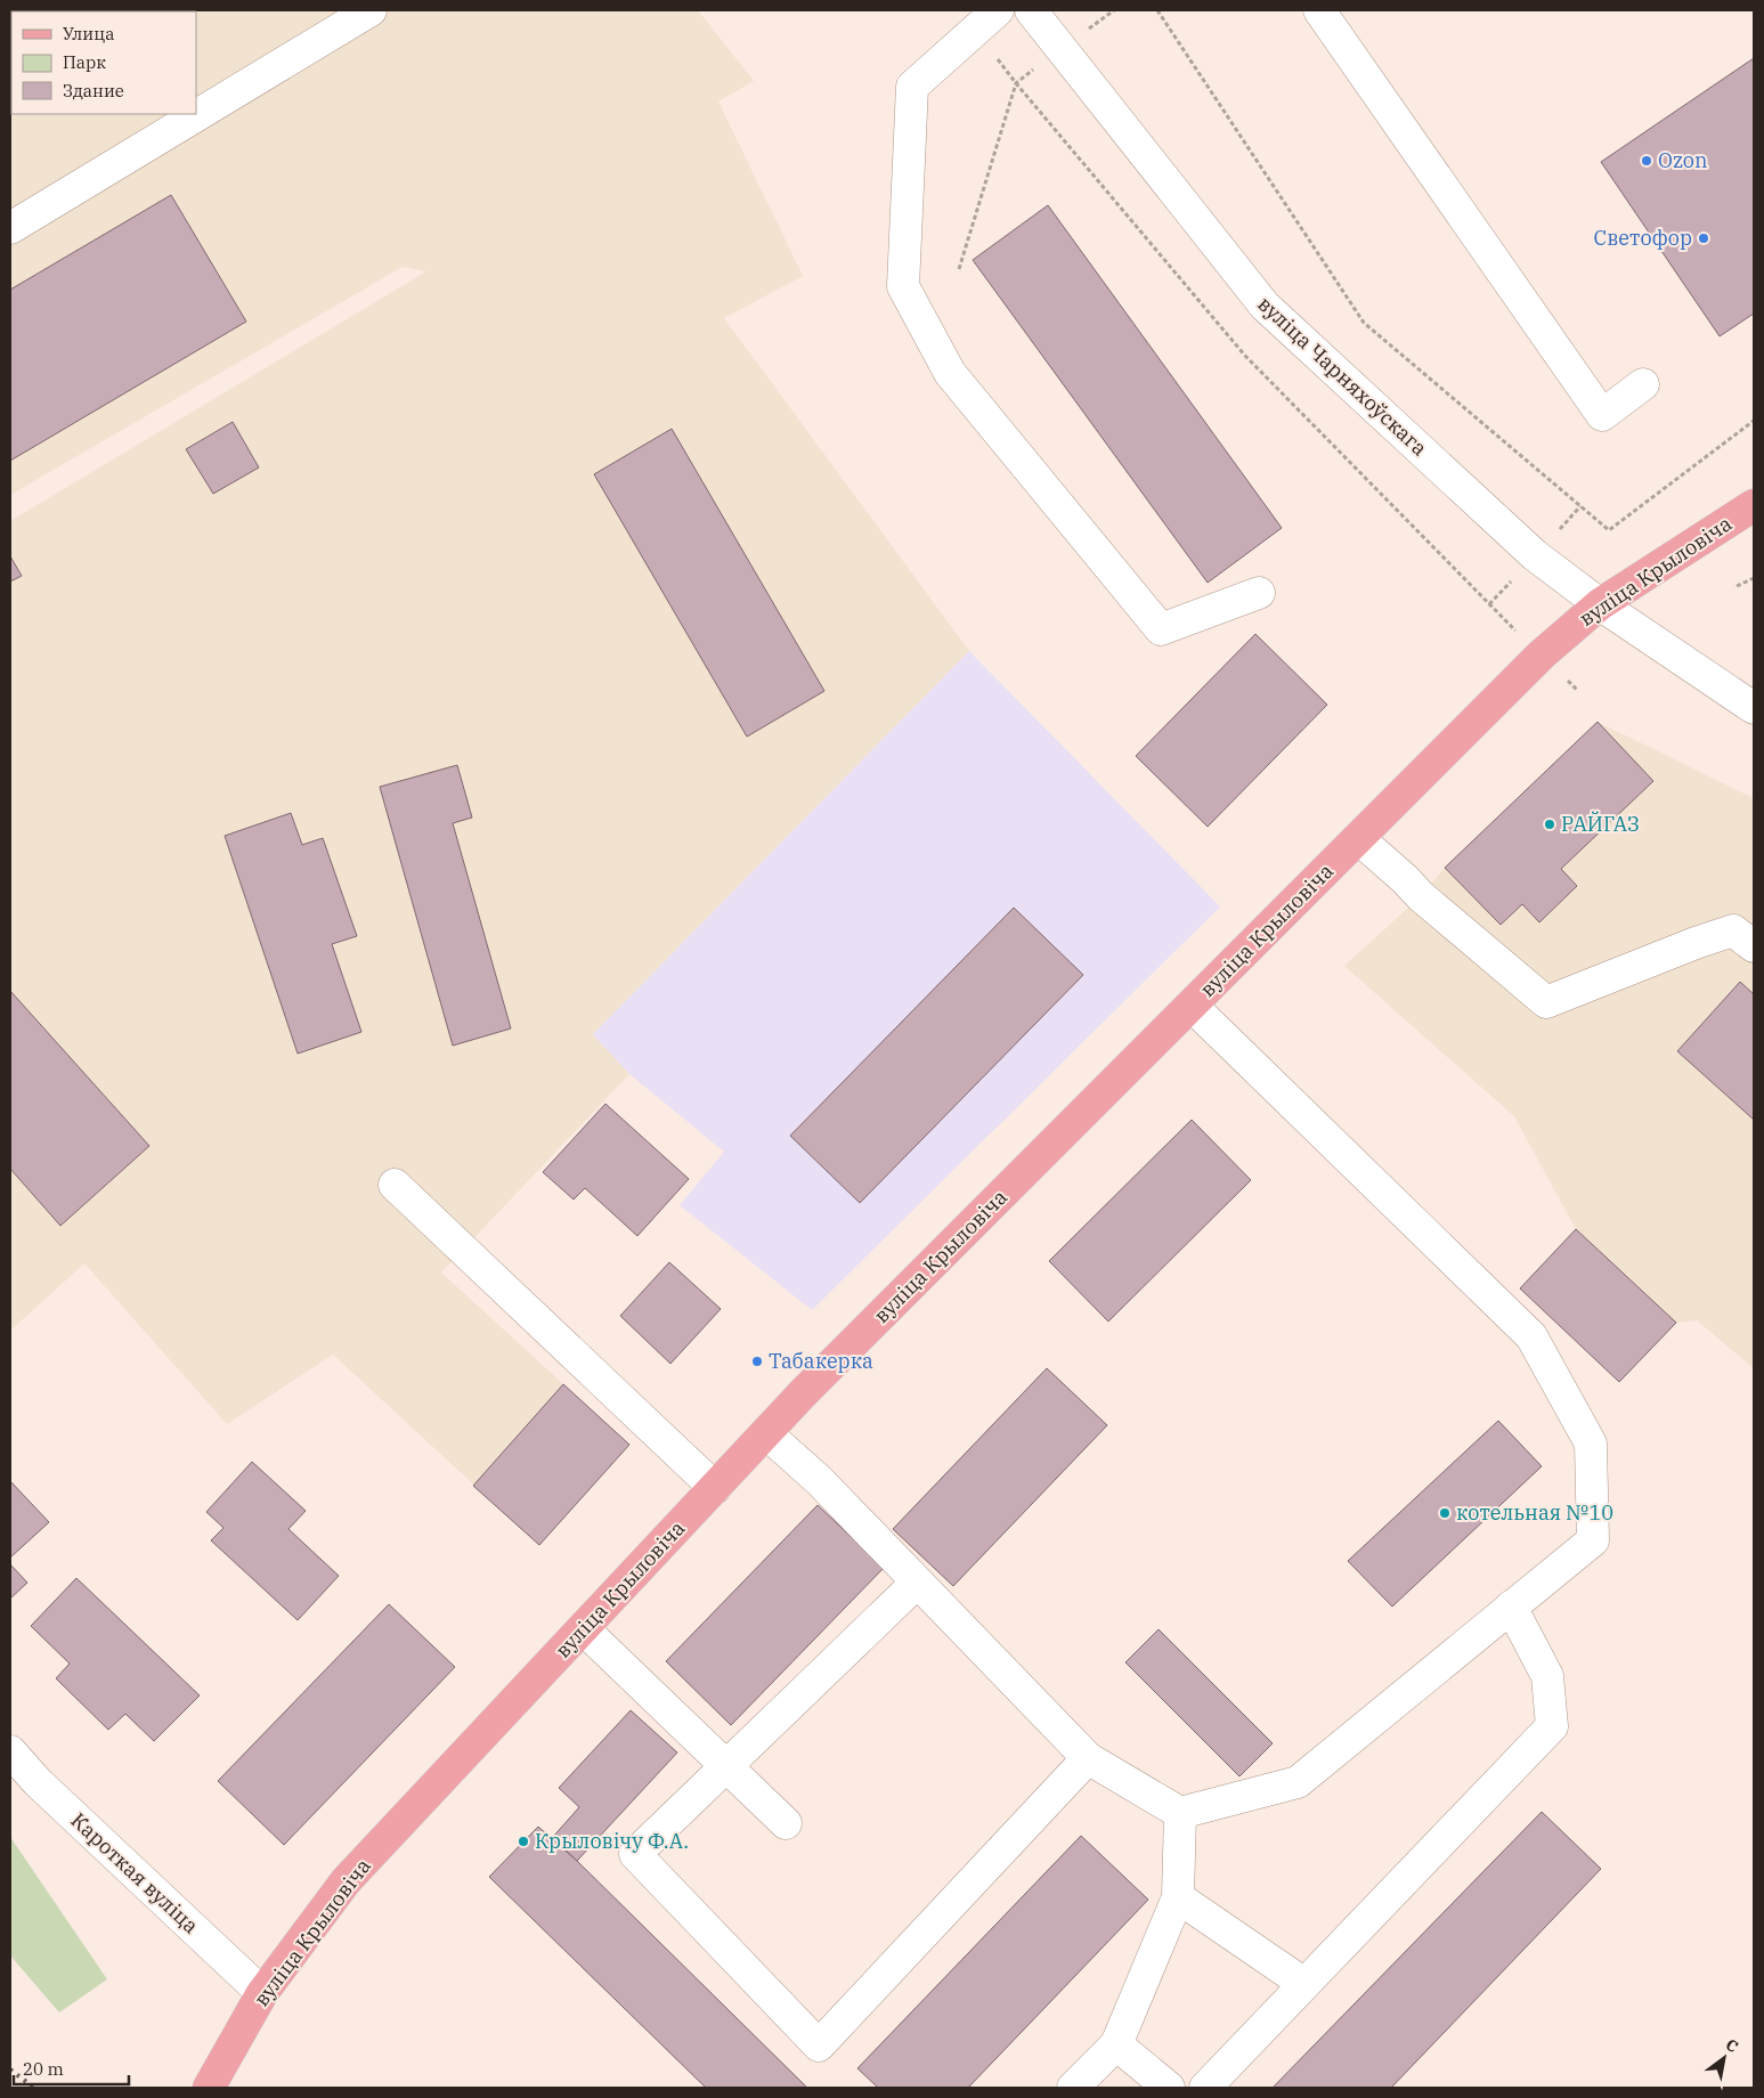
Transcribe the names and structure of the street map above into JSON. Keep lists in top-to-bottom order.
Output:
{
  "streets": {
    "main road": ["вуліца Крыловіча"],
    "street": ["вуліца Чарняхоўскага", "Кароткая вуліца"]
  },
  "crossings": [
    ["вуліца Чарняхоўскага", "вуліца Крыловіча"],
    ["вуліца Крыловіча", "Кароткая вуліца"]
  ],
  "places": [
    "Ozon",
    "Светофор",
    "РАЙГАЗ",
    "Табакерка",
    "котельная №10",
    "Крыловічу Ф.А."
  ],
  "legend": ["Улица", "Парк", "Здание"],
  "scale_bar": "20 m",
  "north": "top right"
}
